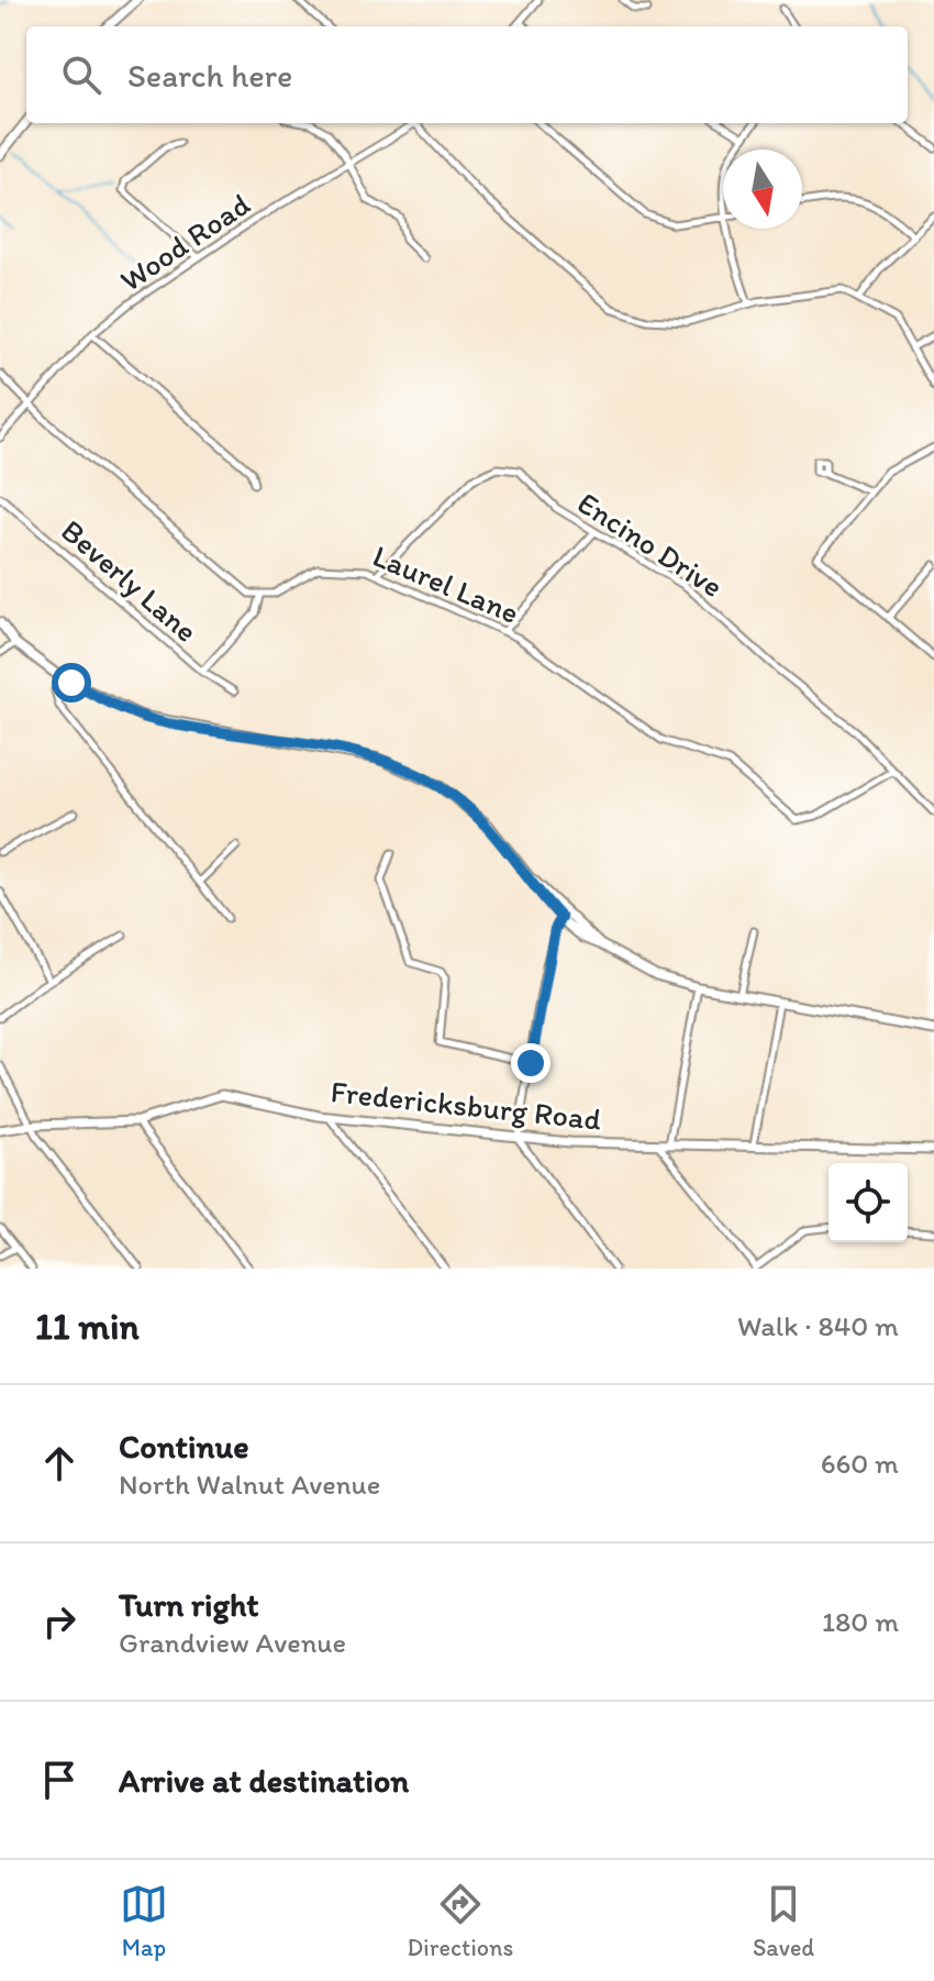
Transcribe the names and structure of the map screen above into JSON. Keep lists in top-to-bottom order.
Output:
{
  "streets": {
    "main road": ["Fredericksburg Road"],
    "street": [
      "Wood Road",
      "Encino Drive",
      "Beverly Lane",
      "Laurel Lane"
    ]
  },
  "crossings": [
    ["Encino Drive", "Laurel Lane"]
  ],
  "north": "bottom",
  "page": {
    "search": "Search here",
    "heading": ["11 min", "Walk · 840 m"],
    "list": [
      ["Continue", "North Walnut Avenue", "660 m"],
      ["Turn right", "Grandview Avenue", "180 m"],
      "Arrive at destination"
    ],
    "nav": ["Map", "Directions", "Saved"]
  }
}
